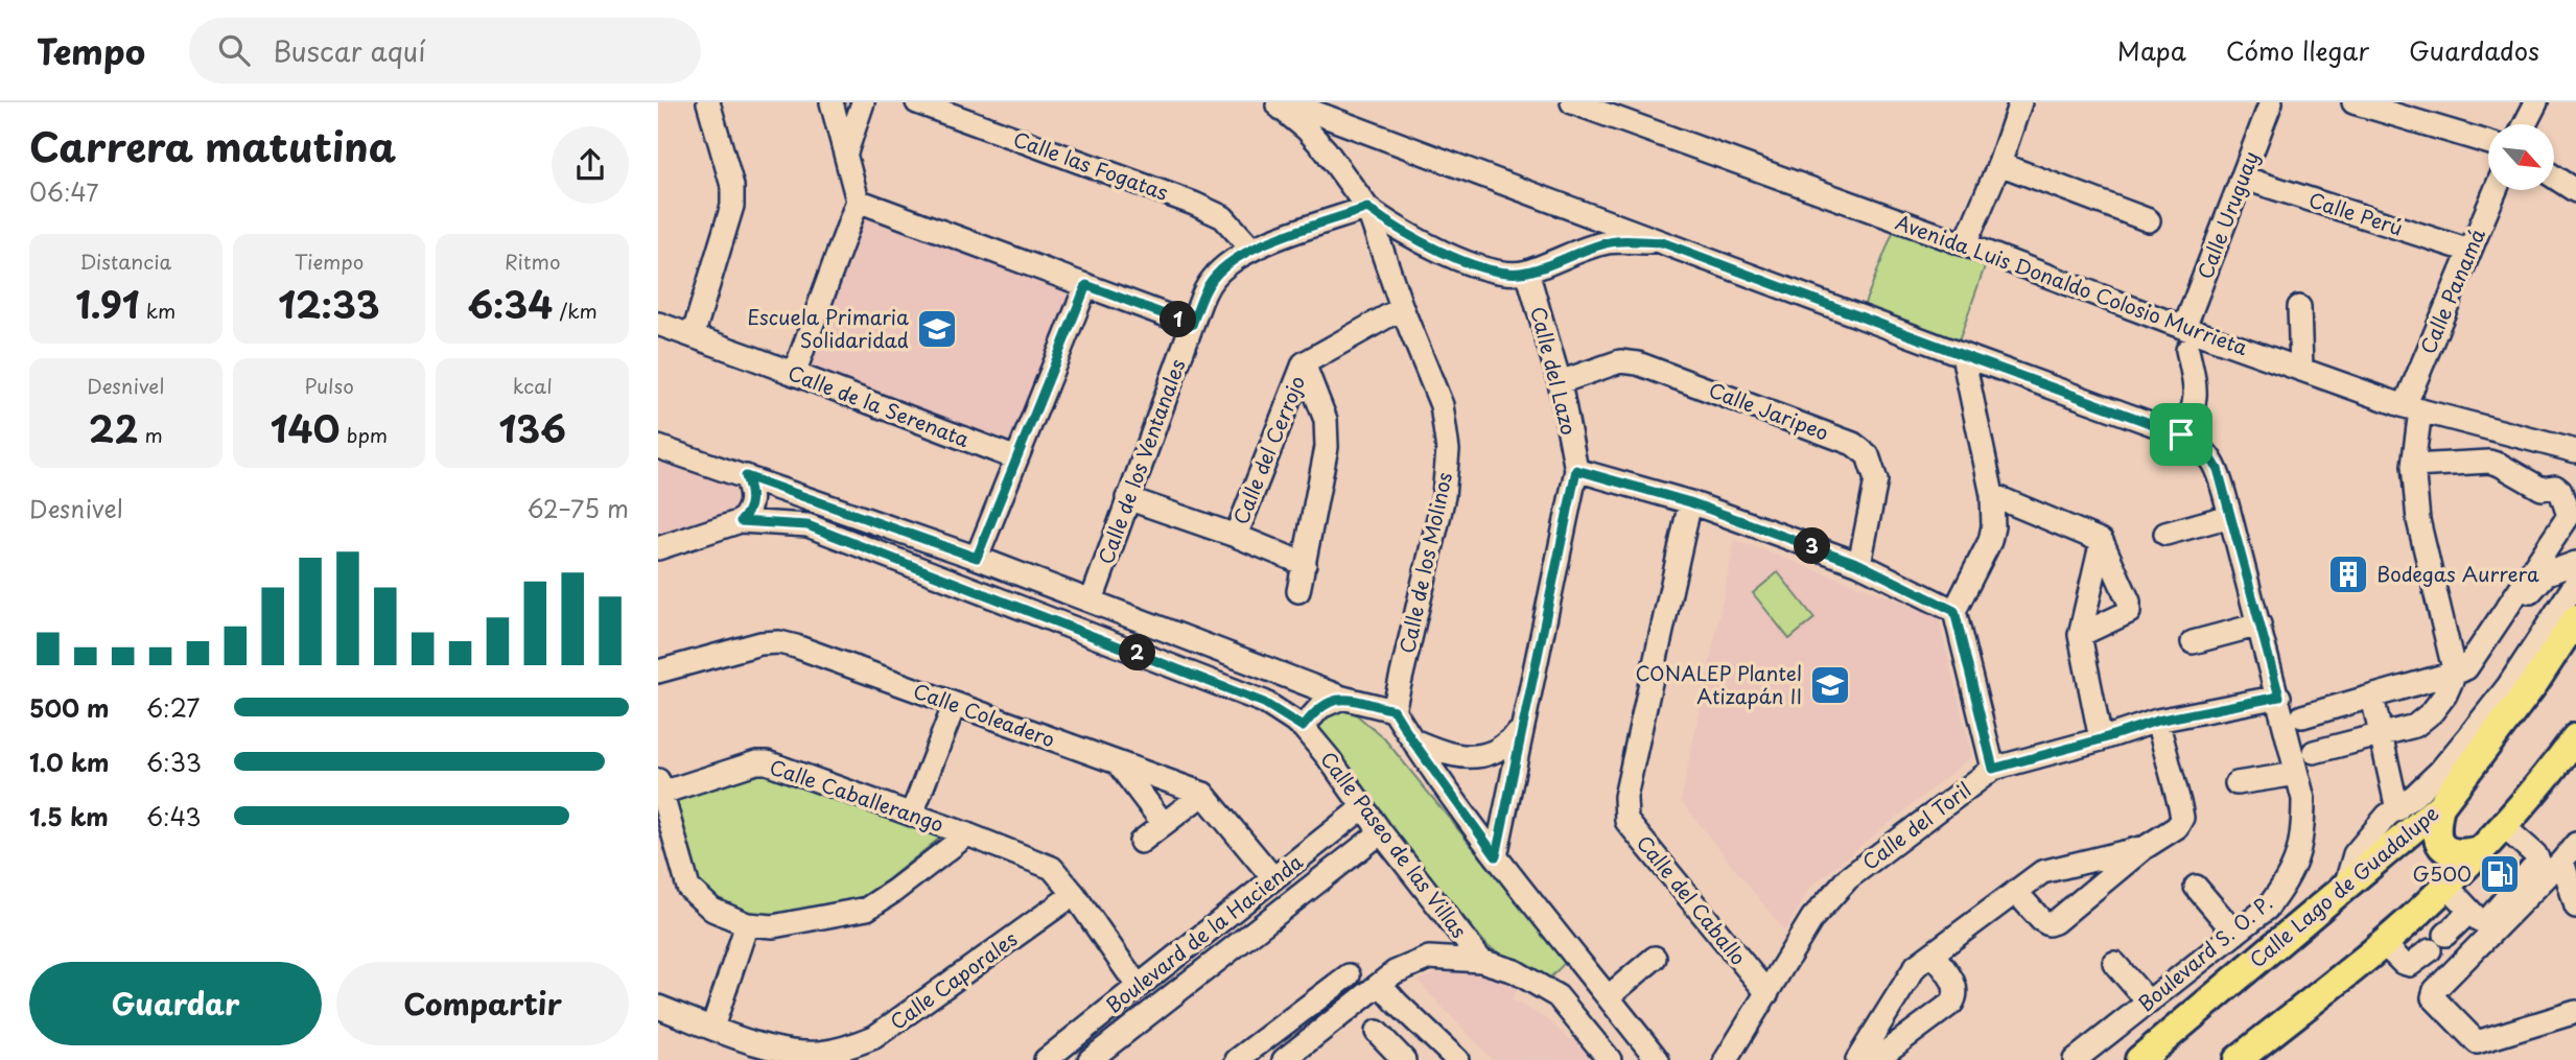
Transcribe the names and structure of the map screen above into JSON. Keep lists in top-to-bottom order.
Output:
{
  "streets": {
    "main road": ["Calle Lago de Guadalupe"],
    "street": [
      "Calle las Fogatas",
      "Calle Perú",
      "Calle Uruguay",
      "Avenida Luis Donaldo Colosio Murrieta",
      "Calle Panamá",
      "Calle del Lazo",
      "Calle de la Serenata",
      "Calle Jaripeo",
      "Calle del Cerrojo",
      "Calle de los Ventanales",
      "Calle de los Molinos",
      "Calle Coleadero",
      "Calle Caballerango",
      "Calle del Toril",
      "Calle Paseo de las Villas",
      "Calle del Caballo",
      "Boulevard de la Hacienda",
      "Boulevard S. O. P.",
      "Calle Caporales"
    ]
  },
  "crossings": [
    ["Calle las Fogatas", "Calle de los Ventanales"],
    ["Calle Perú", "Calle Uruguay"],
    ["Calle Perú", "Calle Panamá"],
    ["Calle Uruguay", "Avenida Luis Donaldo Colosio Murrieta"],
    ["Avenida Luis Donaldo Colosio Murrieta", "Calle Panamá"],
    ["Calle del Lazo", "Calle Jaripeo"],
    ["Calle del Lazo", "Calle de los Molinos"],
    ["Calle del Cerrojo", "Calle de los Ventanales"],
    ["Calle del Cerrojo", "Calle de los Molinos"],
    ["Calle de los Ventanales", "Calle de los Molinos"],
    ["Calle de los Molinos", "Boulevard S. O. P."],
    ["Calle Caballerango", "Boulevard de la Hacienda"],
    ["Calle Caballerango", "Calle Caporales"],
    ["Calle del Toril", "Calle del Caballo"],
    ["Calle Paseo de las Villas", "Boulevard de la Hacienda"]
  ],
  "places": {
    "school or university": ["Escuela Primaria Solidaridad", "CONALEP Plantel Atizapán II"],
    "building": ["Bodegas Aurrera"],
    "fuel station": ["G500"]
  },
  "north": "bottom right",
  "page": {
    "header": "Tempo",
    "search": "Buscar aquí",
    "nav": ["Mapa", "Cómo llegar", "Guardados"],
    "heading": ["Carrera matutina", "06:47"],
    "stats": [
      ["Distancia", "1.91 km"],
      ["Tiempo", "12:33"],
      ["Ritmo", "6:34 /km"],
      ["Desnivel", "22 m"],
      ["Pulso", "140 bpm"],
      ["kcal", "136"]
    ],
    "pins": ["1", "3", "2"],
    "chart": ["Desnivel", "62–75 m"],
    "list": [
      {
        "name": "500 m",
        "note": "6:27"
      },
      {
        "name": "1.0 km",
        "note": "6:33"
      },
      {
        "name": "1.5 km",
        "note": "6:43"
      }
    ],
    "buttons": ["Guardar", "Compartir"]
  }
}
